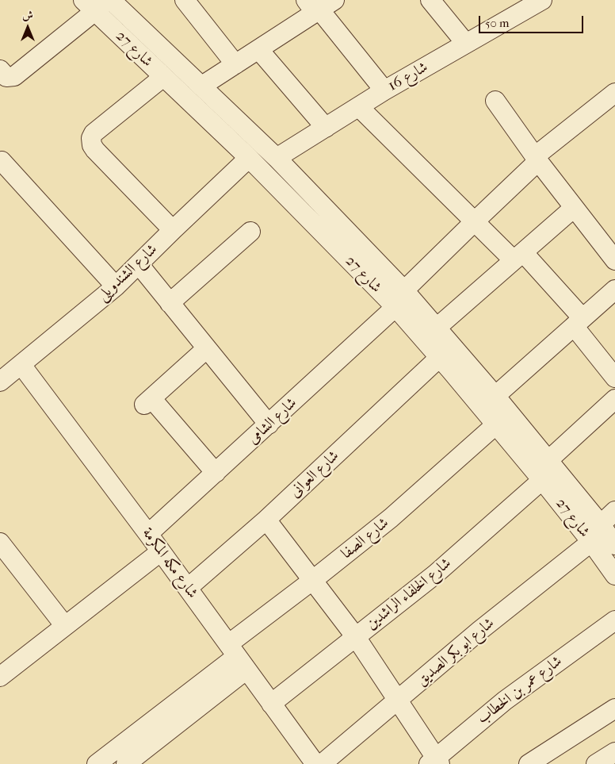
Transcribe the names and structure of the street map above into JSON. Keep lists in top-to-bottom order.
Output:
{
  "streets": {
    "street": [
      "شارع 27",
      "شارع 16",
      "شارع الشندويلى",
      "شارع الشامى",
      "شارع العوانى",
      "شارع الصفا",
      "شارع مكه المكرمة",
      "شارع الخلفاء الراشدين",
      "شارع ابو بكر الصديق",
      "شارع عمر بن الخطاب"
    ]
  },
  "crossings": [
    ["شارع 27", "شارع 16"],
    ["شارع 27", "شارع الشندويلى"],
    ["شارع 27", "شارع الشامى"],
    ["شارع 27", "شارع العوانى"],
    ["شارع 27", "شارع الصفا"],
    ["شارع 27", "شارع الخلفاء الراشدين"],
    ["شارع 27", "شارع ابو بكر الصديق"],
    ["شارع الشندويلى", "شارع مكه المكرمة"],
    ["شارع الشامى", "شارع مكه المكرمة"],
    ["شارع العوانى", "شارع مكه المكرمة"],
    ["شارع الصفا", "شارع مكه المكرمة"],
    ["شارع مكه المكرمة", "شارع الخلفاء الراشدين"]
  ],
  "scale_bar": "50 m",
  "north": "top"
}
